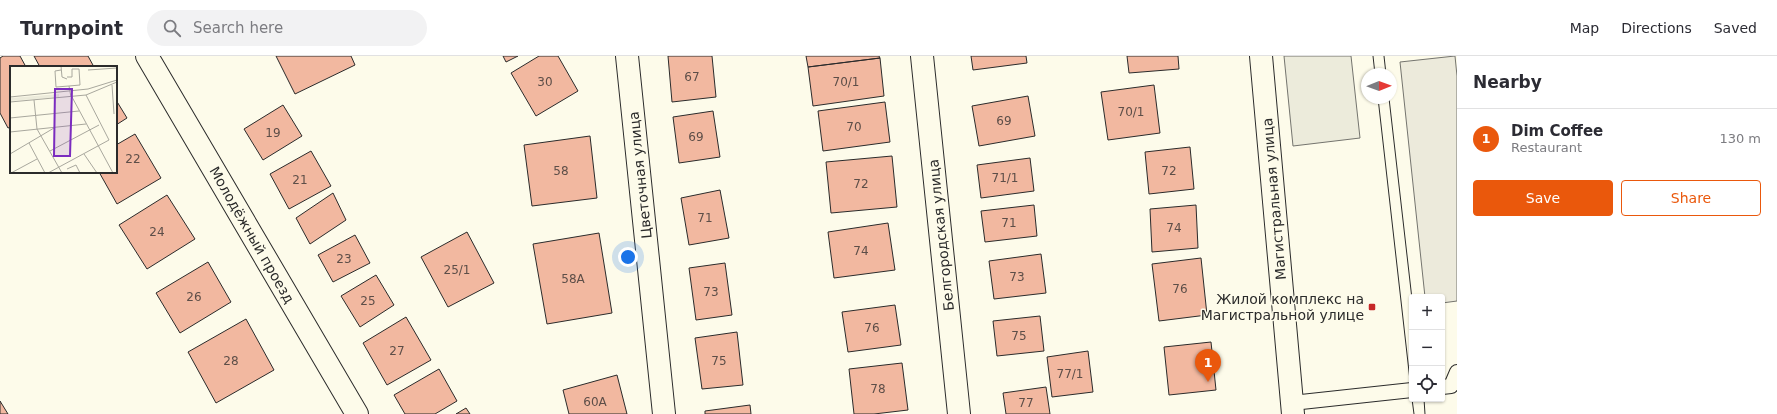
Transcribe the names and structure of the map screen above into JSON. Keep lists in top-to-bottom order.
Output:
{
  "streets": {
    "street": [
      "Цветочная улица",
      "Магистральная улица",
      "Молодёжный проезд",
      "Белгородская улица"
    ]
  },
  "places": {
    "transit": ["Жилой комплекс на Магистральной улице"]
  },
  "house_numbers": [
    "67",
    "30",
    "70/1",
    "70/1",
    "69",
    "70",
    "19",
    "69",
    "22",
    "58",
    "72",
    "71/1",
    "21",
    "72",
    "71",
    "71",
    "74",
    "24",
    "74",
    "23",
    "25/1",
    "73",
    "58А",
    "76",
    "73",
    "26",
    "25",
    "76",
    "75",
    "27",
    "28",
    "75",
    "77/1",
    "78",
    "60А",
    "77"
  ],
  "north": "right",
  "page": {
    "header": "Turnpoint",
    "search": "Search here",
    "nav": ["Map", "Directions", "Saved"],
    "heading": "Nearby",
    "list": [
      {
        "mark": "1",
        "name": "Dim Coffee",
        "note": "Restaurant",
        "value": "130 m"
      }
    ],
    "buttons": ["Save", "Share"],
    "map_buttons": ["+", "−"],
    "pins": "1"
  }
}
